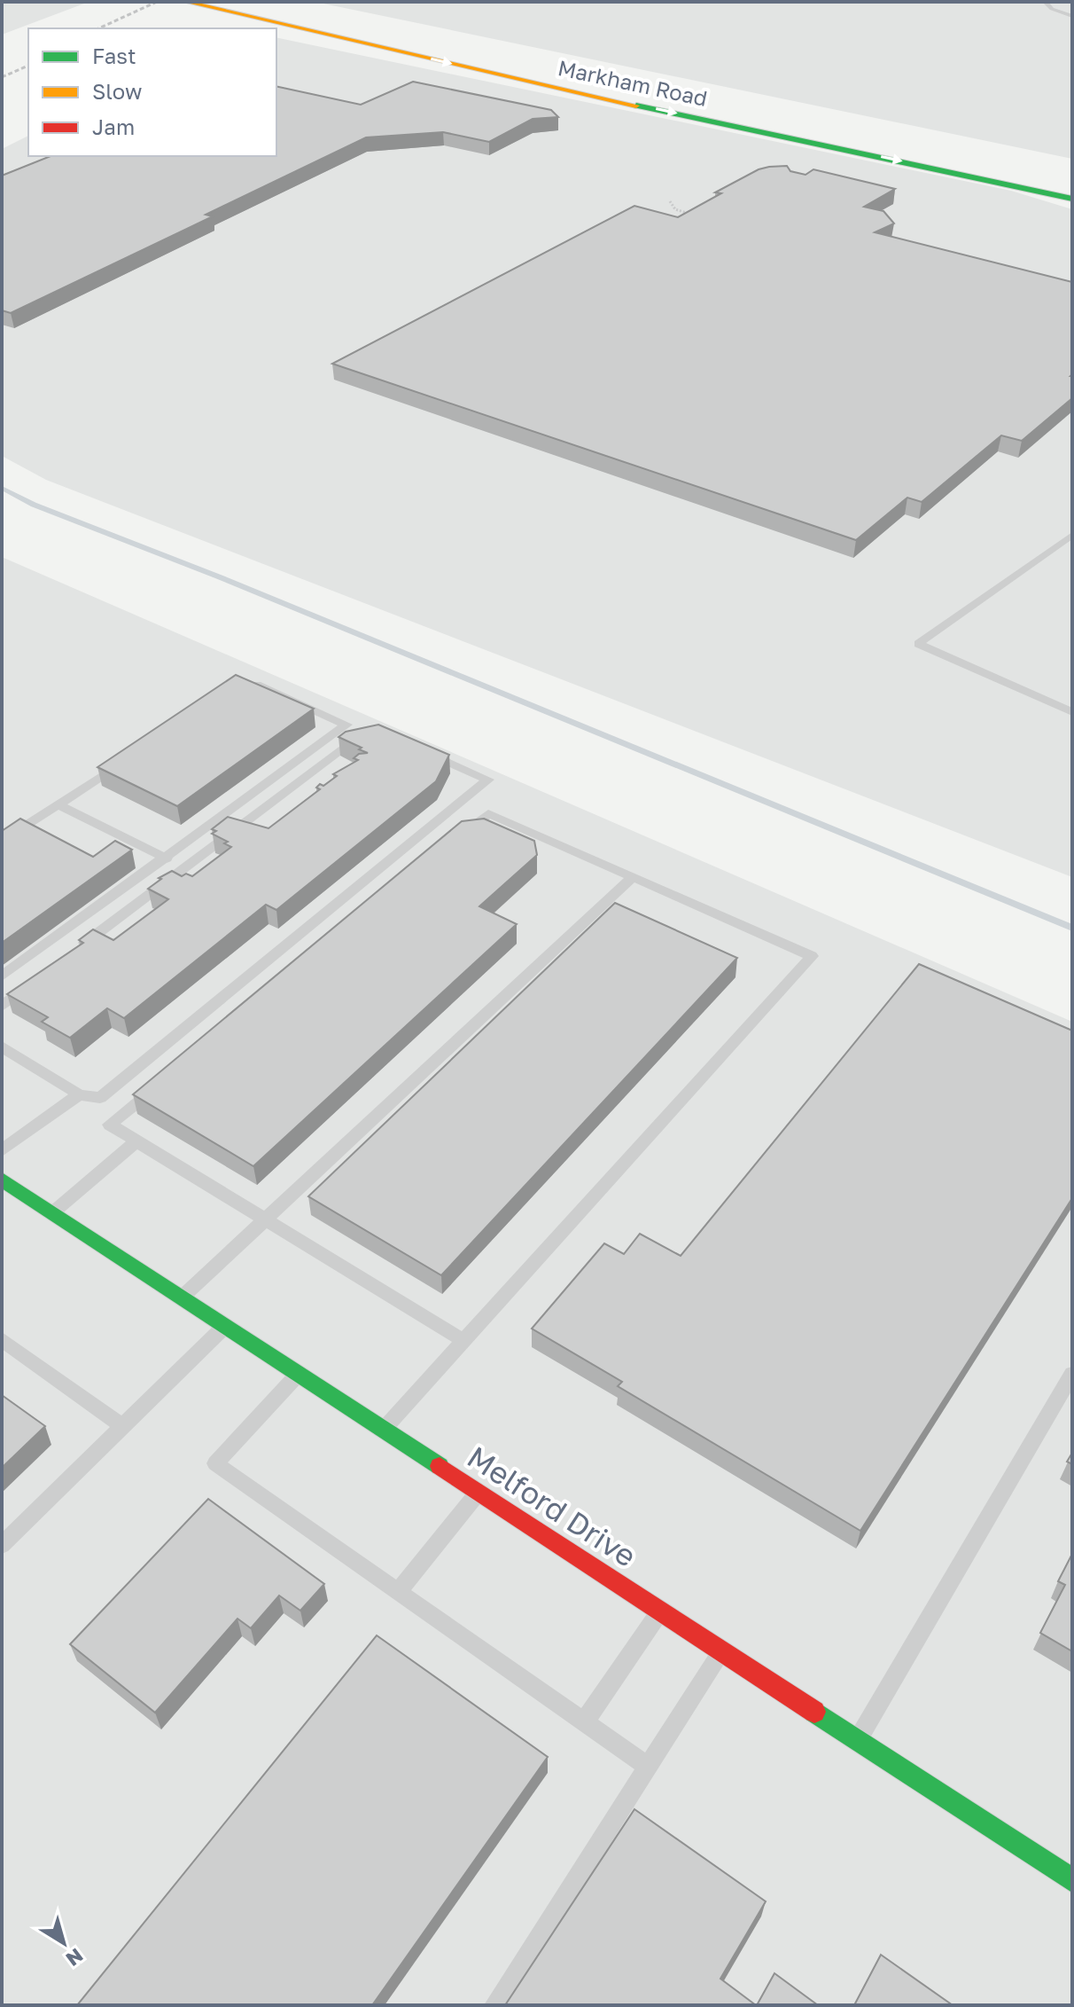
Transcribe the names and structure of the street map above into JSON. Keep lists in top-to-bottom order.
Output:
{
  "streets": {
    "main road": ["Markham Road", "Melford Drive"]
  },
  "legend": ["Fast", "Slow", "Jam"],
  "north": "bottom right"
}
